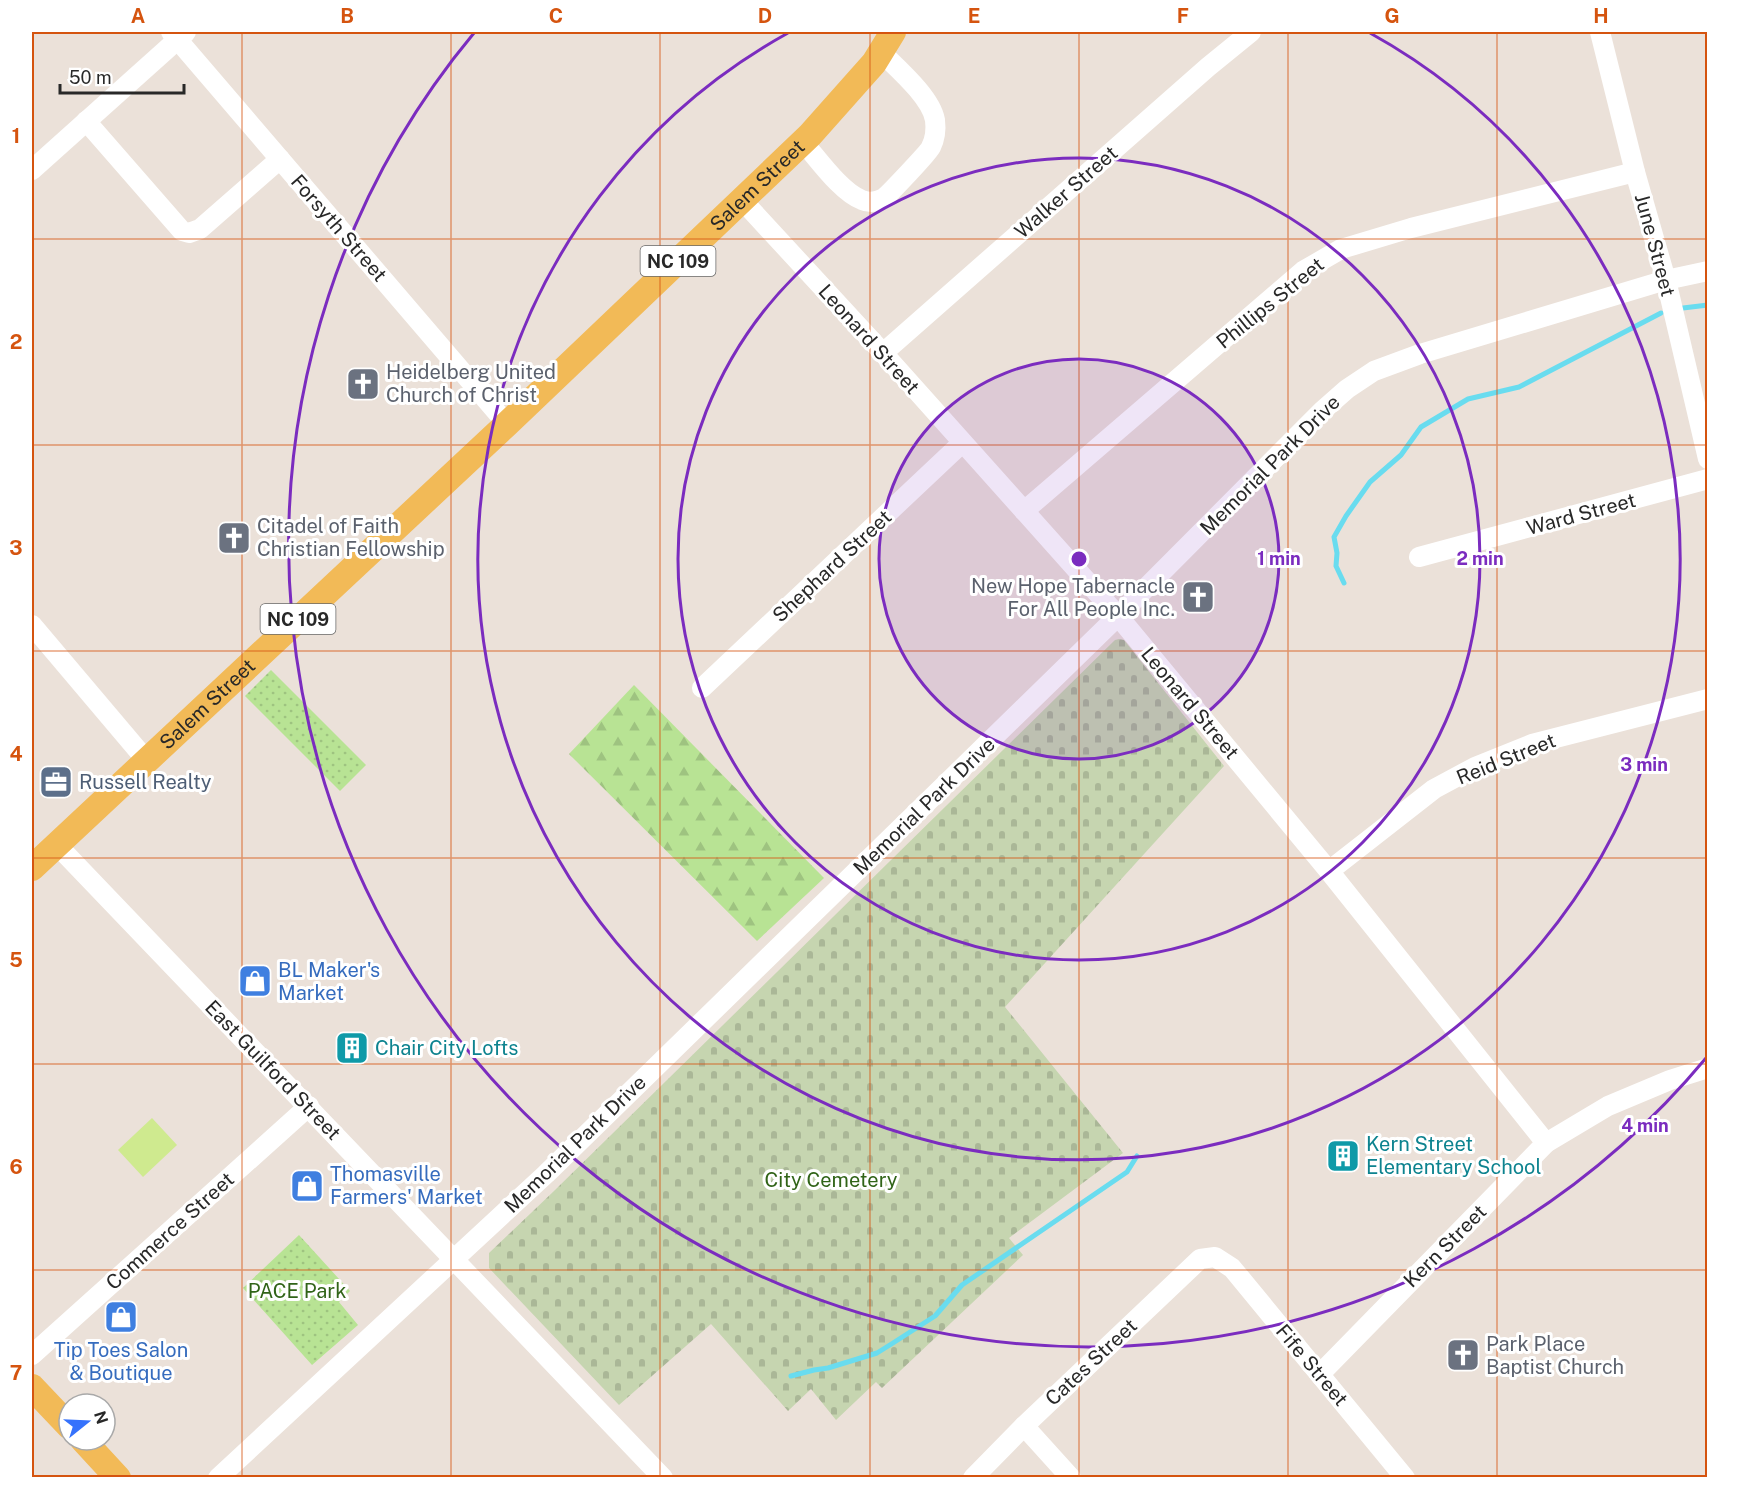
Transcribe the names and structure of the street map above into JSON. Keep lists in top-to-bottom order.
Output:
{
  "streets": {
    "main road": ["Salem Street", "NC 109"],
    "street": [
      "Walker Street",
      "Forsyth Street",
      "June Street",
      "Phillips Street",
      "Leonard Street",
      "Memorial Park Drive",
      "Ward Street",
      "Shephard Street",
      "Reid Street",
      "East Guilford Street",
      "Commerce Street",
      "Kern Street",
      "Cates Street",
      "Fife Street"
    ]
  },
  "crossings": [
    ["Salem Street", "Forsyth Street"],
    ["Salem Street", "Leonard Street"],
    ["Salem Street", "East Guilford Street"],
    ["Walker Street", "Leonard Street"],
    ["June Street", "Phillips Street"],
    ["June Street", "Memorial Park Drive"],
    ["Phillips Street", "Leonard Street"],
    ["Leonard Street", "Memorial Park Drive"],
    ["Leonard Street", "Shephard Street"],
    ["Leonard Street", "Reid Street"],
    ["Leonard Street", "Kern Street"],
    ["Memorial Park Drive", "East Guilford Street"],
    ["East Guilford Street", "Commerce Street"],
    ["Kern Street", "Fife Street"],
    ["Cates Street", "Fife Street"]
  ],
  "parks": ["City Cemetery", "PACE Park"],
  "places": {
    "church": [
      "Heidelberg United Church of Christ",
      "Citadel of Faith Christian Fellowship",
      "New Hope Tabernacle For All People Inc.",
      "Park Place Baptist Church"
    ],
    "office": ["Russell Realty"],
    "shop": ["BL Maker's Market", "Thomasville Farmers' Market", "Tip Toes Salon & Boutique"],
    "building": ["Chair City Lofts", "Kern Street Elementary School"]
  },
  "scale_bar": "50 m",
  "north": "right",
  "grid": {
    "columns": [
      "A",
      "B",
      "C",
      "D",
      "E",
      "F",
      "G",
      "H"
    ],
    "rows": [
      "1",
      "2",
      "3",
      "4",
      "5",
      "6",
      "7"
    ]
  },
  "rings": [
    "1 min",
    "2 min",
    "3 min",
    "4 min"
  ]
}
